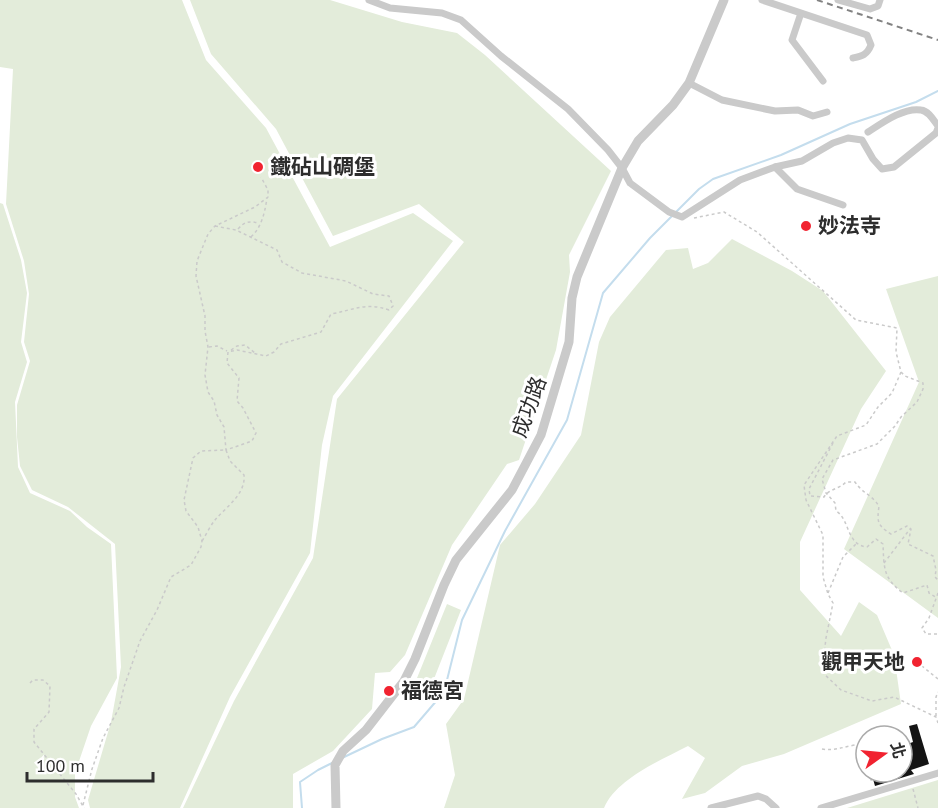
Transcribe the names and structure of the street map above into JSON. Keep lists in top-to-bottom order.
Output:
{
  "streets": {
    "street": ["成功路"]
  },
  "places": [
    "鐵砧山碉堡",
    "妙法寺",
    "觀甲天地",
    "福德宮"
  ],
  "scale_bar": "100 m",
  "north": "right"
}
